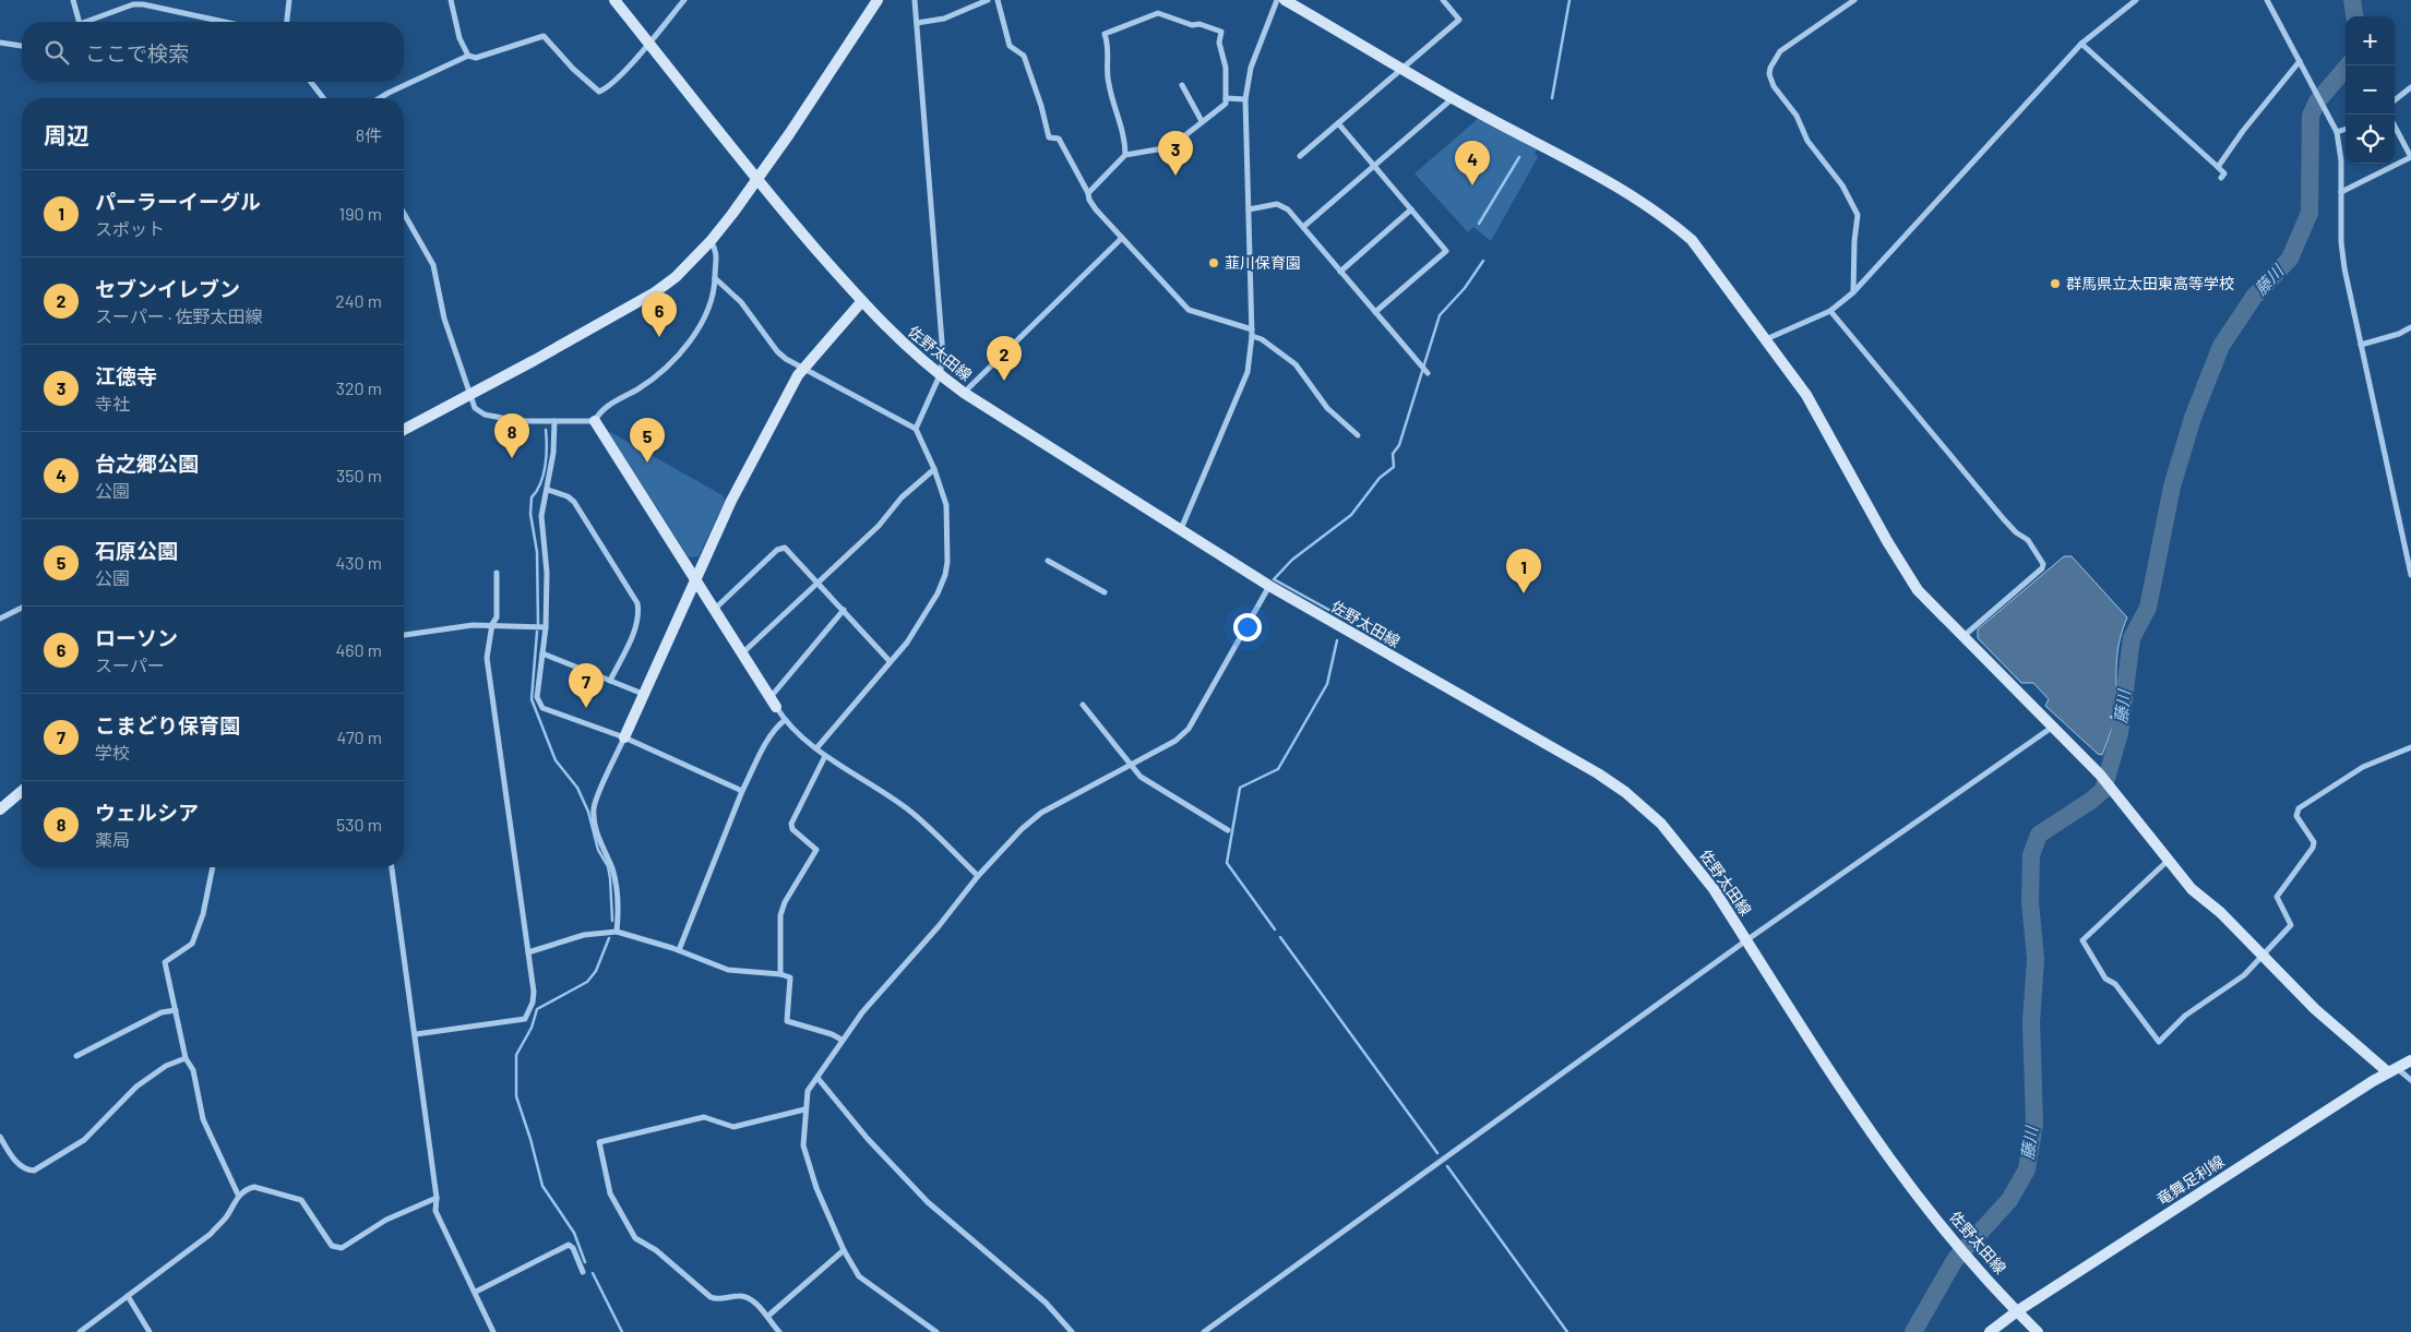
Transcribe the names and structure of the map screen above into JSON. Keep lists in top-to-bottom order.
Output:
{
  "streets": {
    "street": ["佐野太田線", "竜舞足利線"]
  },
  "crossings": [
    ["佐野太田線", "竜舞足利線"]
  ],
  "water": ["藤川"],
  "places": ["韮川保育園", "群馬県立太田東高等学校"],
  "page": {
    "map_buttons": ["+", "−"],
    "search": "ここで検索",
    "heading": ["周辺", "8件"],
    "pins": [
      "3",
      "4",
      "6",
      "2",
      "8",
      "5",
      "1",
      "7"
    ],
    "list": [
      {
        "mark": "1",
        "name": "パーラーイーグル",
        "note": "スポット",
        "value": "190 m"
      },
      {
        "mark": "2",
        "name": "セブンイレブン",
        "note": "スーパー · 佐野太田線",
        "value": "240 m"
      },
      {
        "mark": "3",
        "name": "江徳寺",
        "note": "寺社",
        "value": "320 m"
      },
      {
        "mark": "4",
        "name": "台之郷公園",
        "note": "公園",
        "value": "350 m"
      },
      {
        "mark": "5",
        "name": "石原公園",
        "note": "公園",
        "value": "430 m"
      },
      {
        "mark": "6",
        "name": "ローソン",
        "note": "スーパー",
        "value": "460 m"
      },
      {
        "mark": "7",
        "name": "こまどり保育園",
        "note": "学校",
        "value": "470 m"
      },
      {
        "mark": "8",
        "name": "ウェルシア",
        "note": "薬局",
        "value": "530 m"
      }
    ]
  }
}
